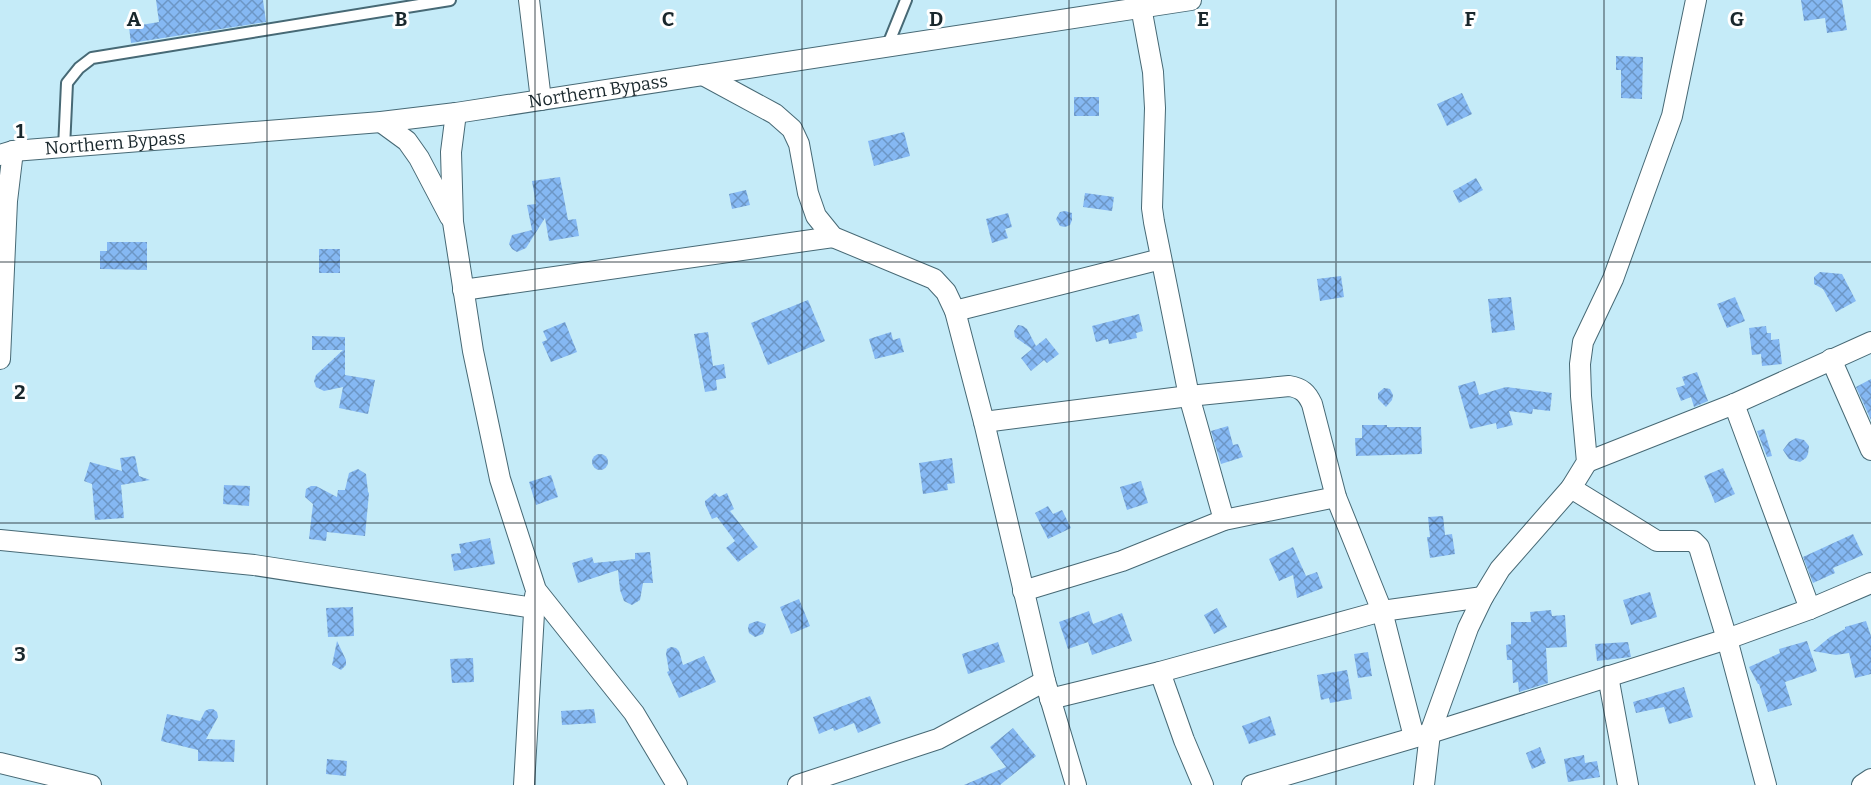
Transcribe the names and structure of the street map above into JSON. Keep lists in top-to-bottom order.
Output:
{
  "streets": {
    "street": ["Northern Bypass"]
  },
  "grid": {
    "columns": [
      "A",
      "B",
      "C",
      "D",
      "E",
      "F",
      "G"
    ],
    "rows": ["1", "2", "3"]
  }
}
